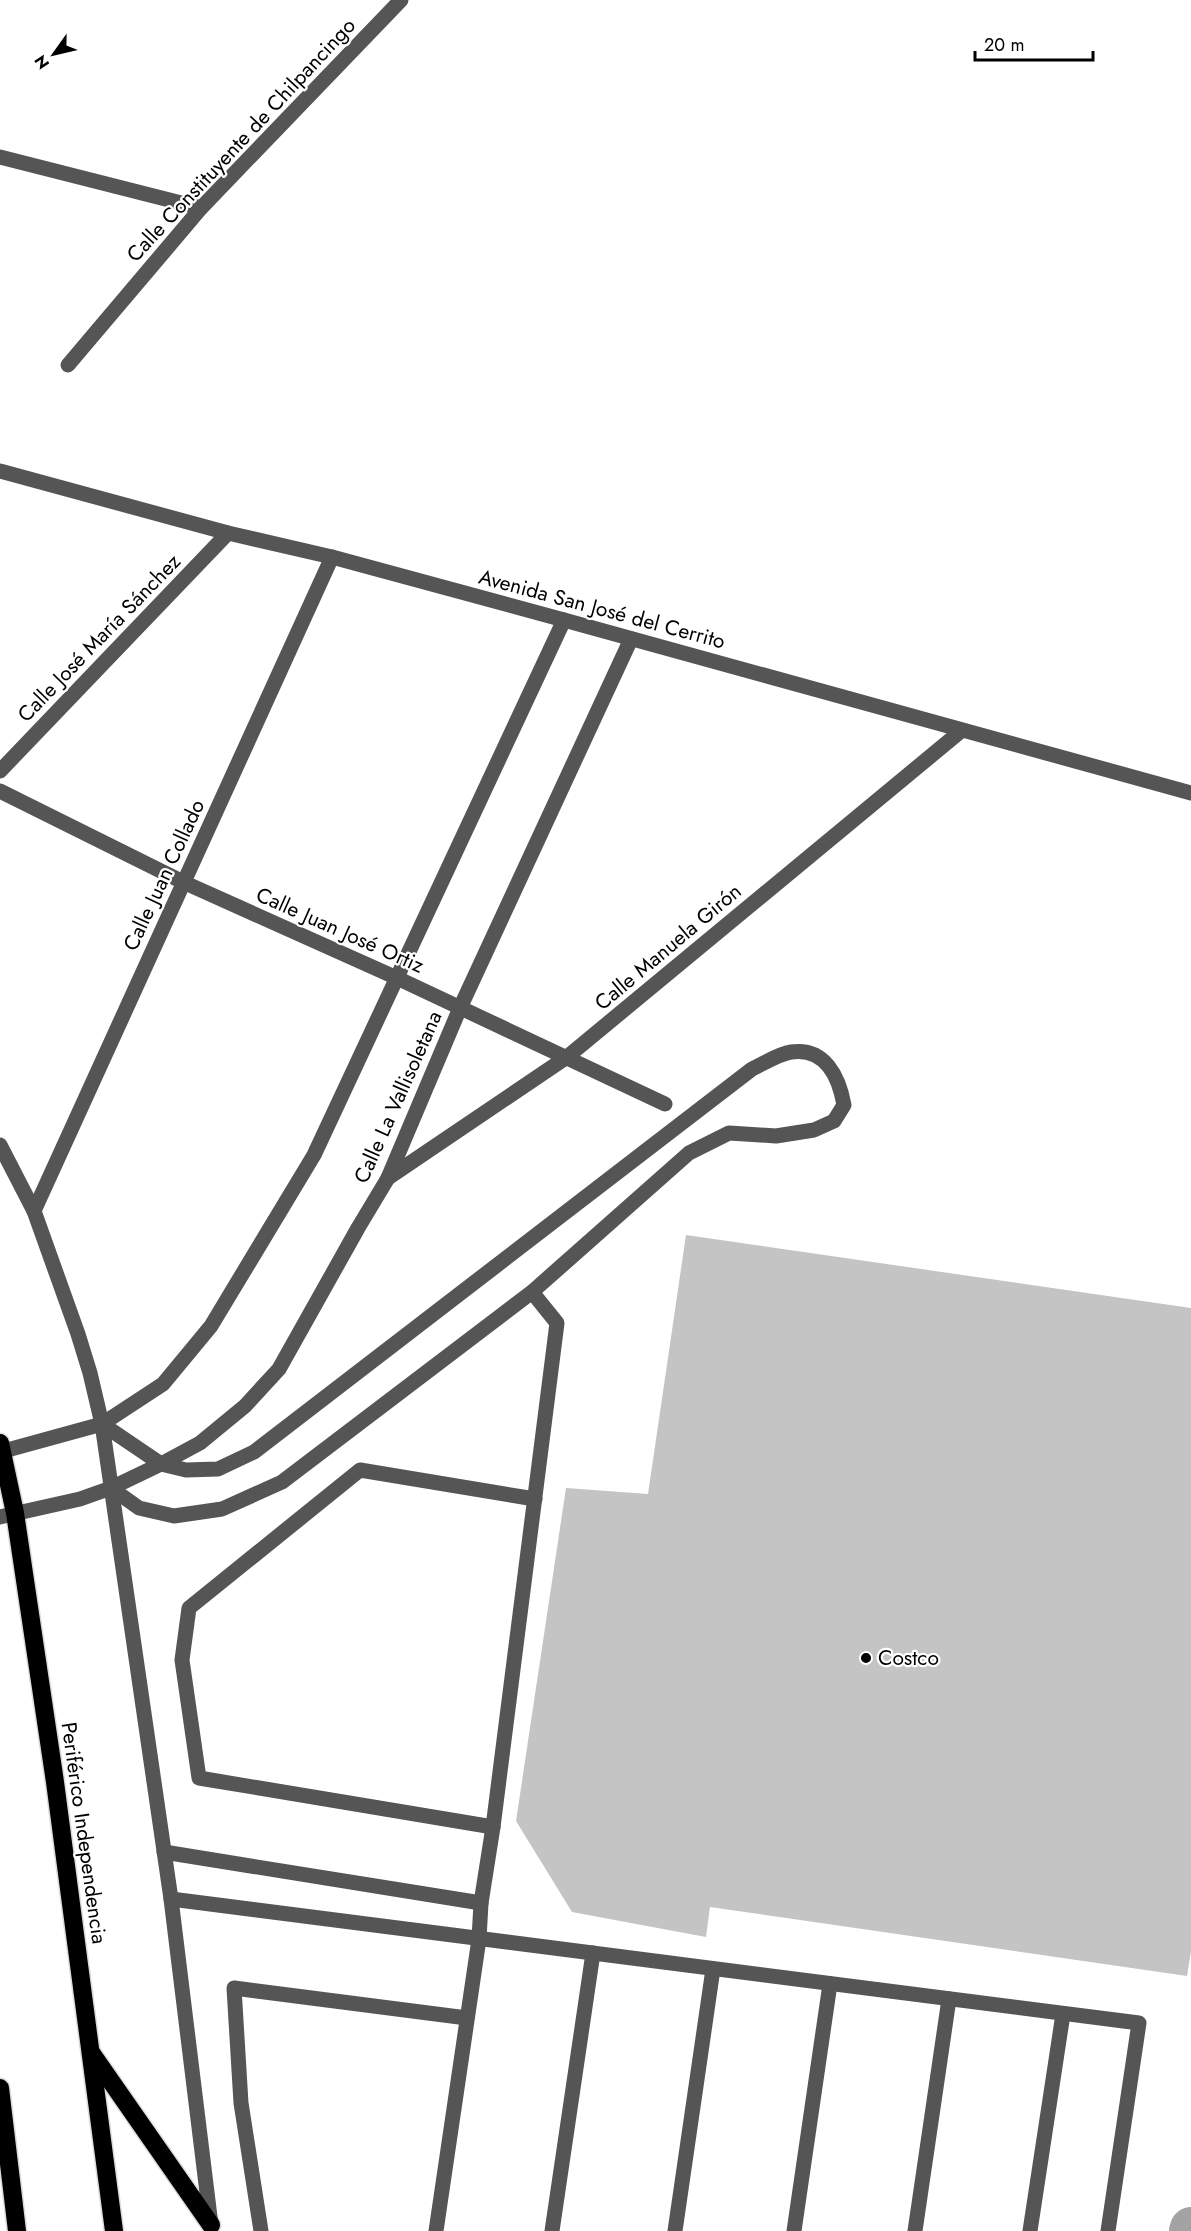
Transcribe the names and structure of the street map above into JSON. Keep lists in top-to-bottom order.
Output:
{
  "streets": {
    "highway": ["Periférico Independencia"],
    "street": [
      "Calle Constituyente de Chilpancingo",
      "Avenida San José del Cerrito",
      "Calle José María Sánchez",
      "Calle Juan Collado",
      "Calle Juan José Ortiz",
      "Calle Manuela Girón",
      "Calle La Vallisoletana"
    ]
  },
  "crossings": [
    ["Avenida San José del Cerrito", "Calle José María Sánchez"],
    ["Avenida San José del Cerrito", "Calle Juan Collado"],
    ["Avenida San José del Cerrito", "Calle Manuela Girón"],
    ["Avenida San José del Cerrito", "Calle La Vallisoletana"],
    ["Calle Juan Collado", "Calle Juan José Ortiz"],
    ["Calle Juan José Ortiz", "Calle Manuela Girón"],
    ["Calle Juan José Ortiz", "Calle La Vallisoletana"],
    ["Calle Manuela Girón", "Calle La Vallisoletana"],
    ["Calle La Vallisoletana", "Periférico Independencia"]
  ],
  "places": ["Costco"],
  "scale_bar": "20 m",
  "north": "bottom left"
}
